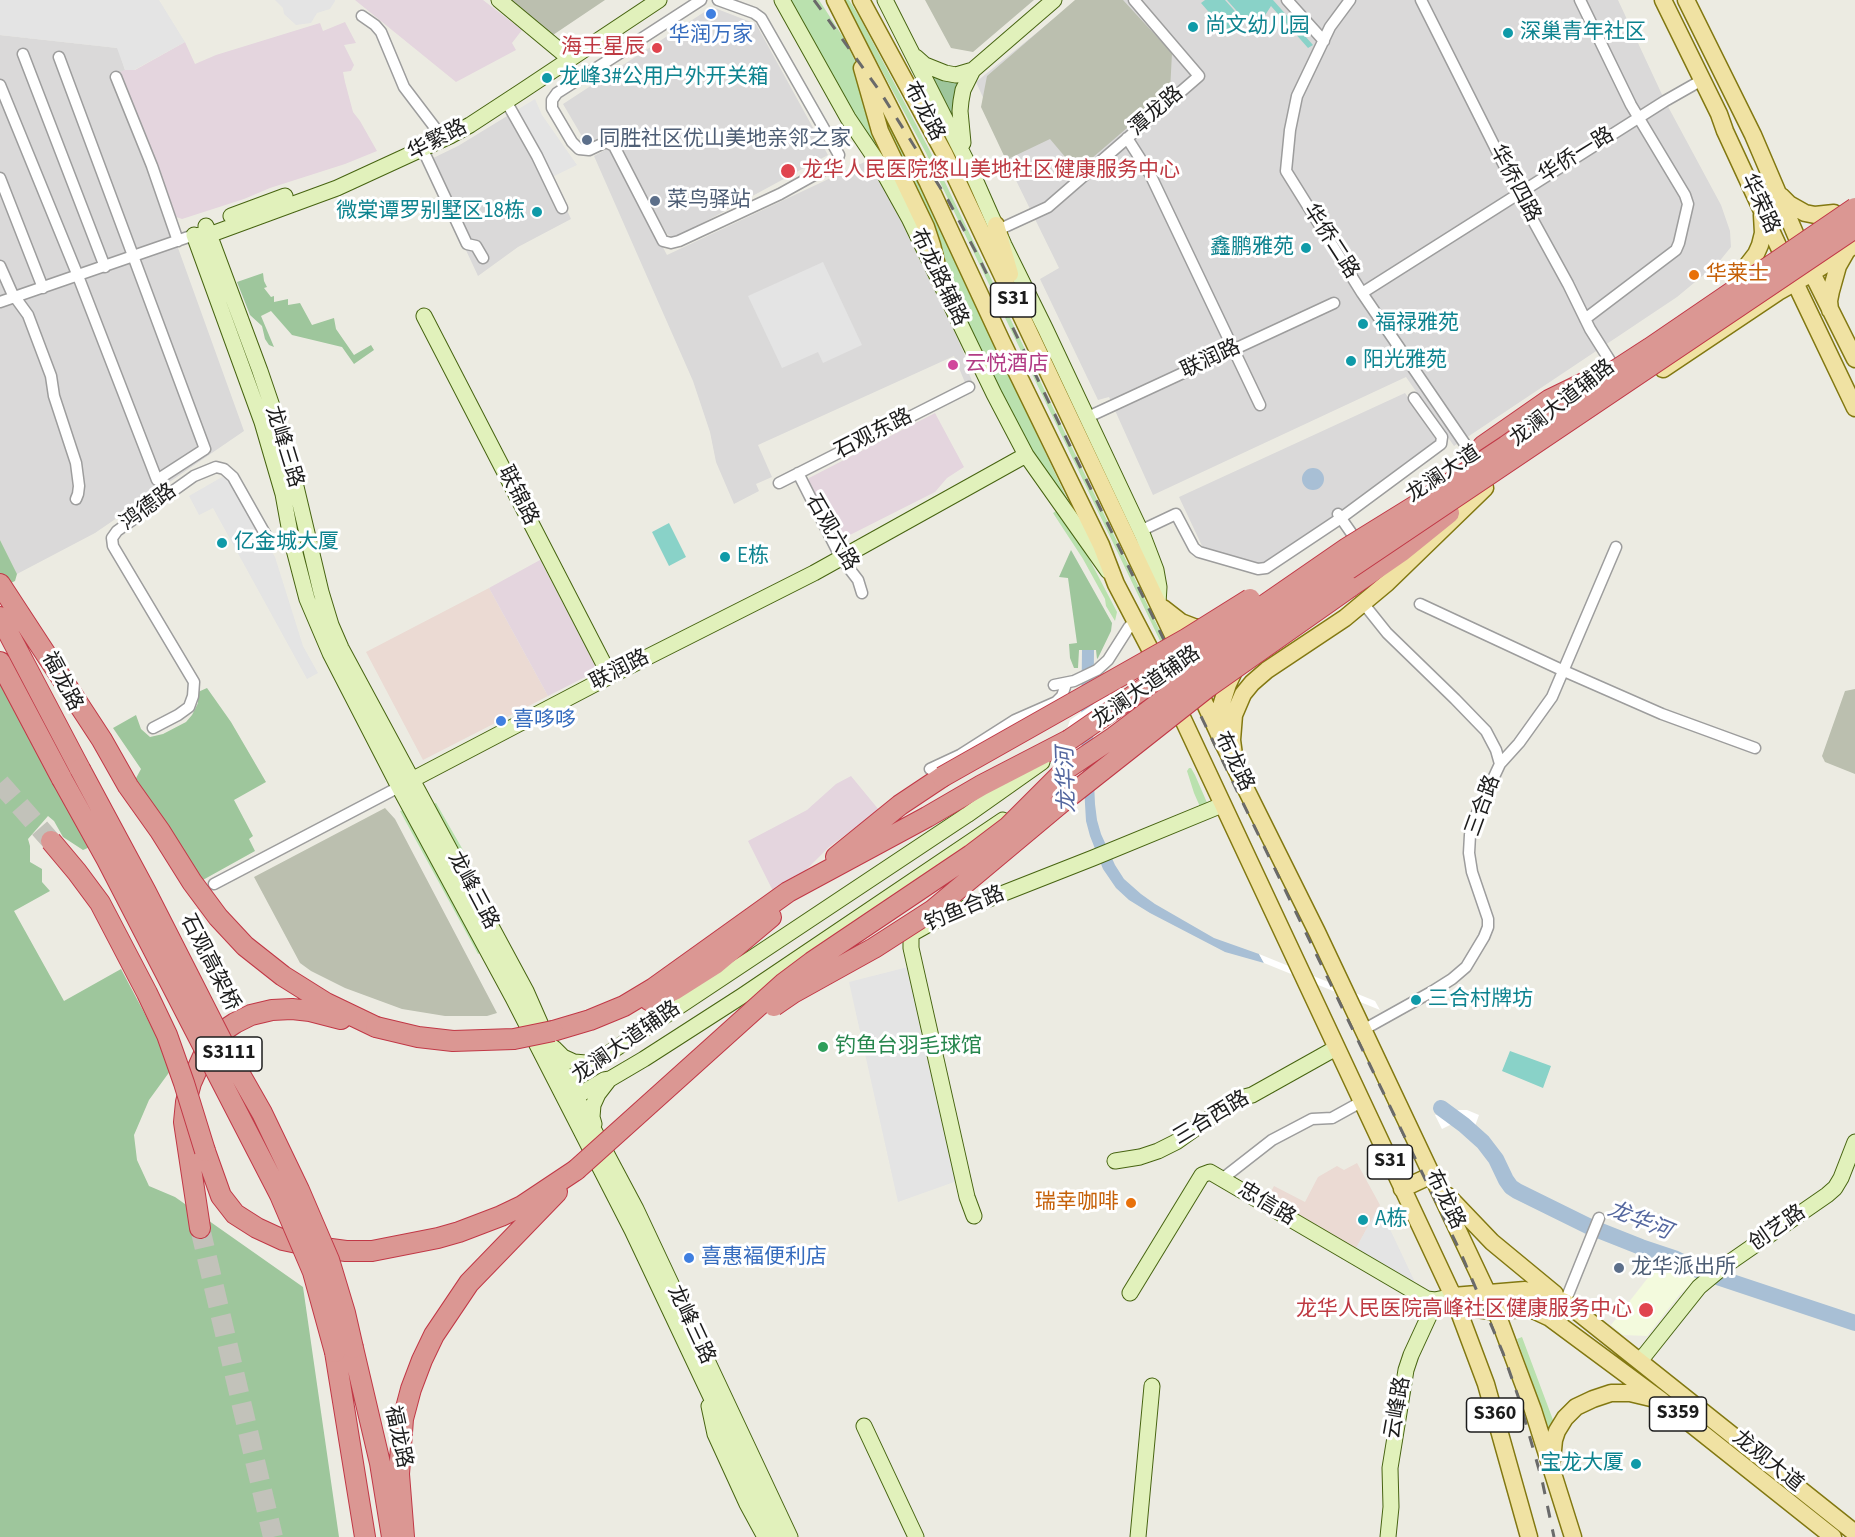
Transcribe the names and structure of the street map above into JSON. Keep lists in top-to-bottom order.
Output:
{
  "streets": {
    "highway": [
      "龙澜大道",
      "福龙路",
      "石观高架桥",
      "S3111"
    ],
    "main road": [
      "布龙路",
      "华繁路",
      "华荣路",
      "布龙路辅路",
      "S31",
      "联润路",
      "龙澜大道辅路",
      "龙峰三路",
      "联锦路",
      "钓鱼合路",
      "三合西路",
      "忠信路",
      "创艺路",
      "云峰路",
      "S359",
      "S360",
      "龙观大道"
    ],
    "street": [
      "潭龙路",
      "华侨一路",
      "华侨四路",
      "华侨二路",
      "石观东路",
      "鸿德路",
      "石观六路",
      "三合路"
    ]
  },
  "crossings": [
    ["布龙路", "布龙路辅路"],
    ["布龙路", "龙澜大道辅路"],
    ["布龙路", "三合路"],
    ["布龙路", "钓鱼合路"],
    ["布龙路", "三合西路"],
    ["布龙路", "忠信路"],
    ["布龙路", "云峰路"],
    ["布龙路", "龙观大道"],
    ["华繁路", "龙峰三路"],
    ["华侨一路", "华侨四路"],
    ["华侨一路", "华荣路"],
    ["华侨一路", "华侨二路"],
    ["华侨四路", "龙澜大道辅路"],
    ["华荣路", "龙澜大道辅路"],
    ["华侨二路", "龙澜大道辅路"],
    ["布龙路辅路", "联润路"],
    ["联润路", "龙峰三路"],
    ["联润路", "联锦路"],
    ["联润路", "石观六路"],
    ["龙澜大道辅路", "龙峰三路"],
    ["龙澜大道辅路", "龙澜大道"],
    ["石观东路", "石观六路"],
    ["龙峰三路", "龙澜大道"],
    ["龙峰三路", "鸿德路"],
    ["福龙路", "石观高架桥"],
    ["福龙路", "S3111"],
    ["石观高架桥", "S3111"],
    ["忠信路", "云峰路"],
    ["忠信路", "龙观大道"],
    ["创艺路", "龙观大道"],
    ["云峰路", "龙观大道"]
  ],
  "water": ["龙华河"],
  "places": [
    "华润万家",
    "尚文幼儿园",
    "深巢青年社区",
    "海王星辰",
    "龙峰3#公用户外开关箱",
    "同胜社区优山美地亲邻之家",
    "龙华人民医院悠山美地社区健康服务中心",
    "菜鸟驿站",
    "微棠谭罗别墅区18栋",
    "鑫鹏雅苑",
    "华莱士",
    "福禄雅苑",
    "阳光雅苑",
    "云悦酒店",
    "亿金城大厦",
    "E栋",
    "喜哆哆",
    "三合村牌坊",
    "钓鱼台羽毛球馆",
    "瑞幸咖啡",
    "A栋",
    "喜惠褔便利店",
    "龙华派出所",
    "龙华人民医院高峰社区健康服务中心",
    "宝龙大厦"
  ]
}
